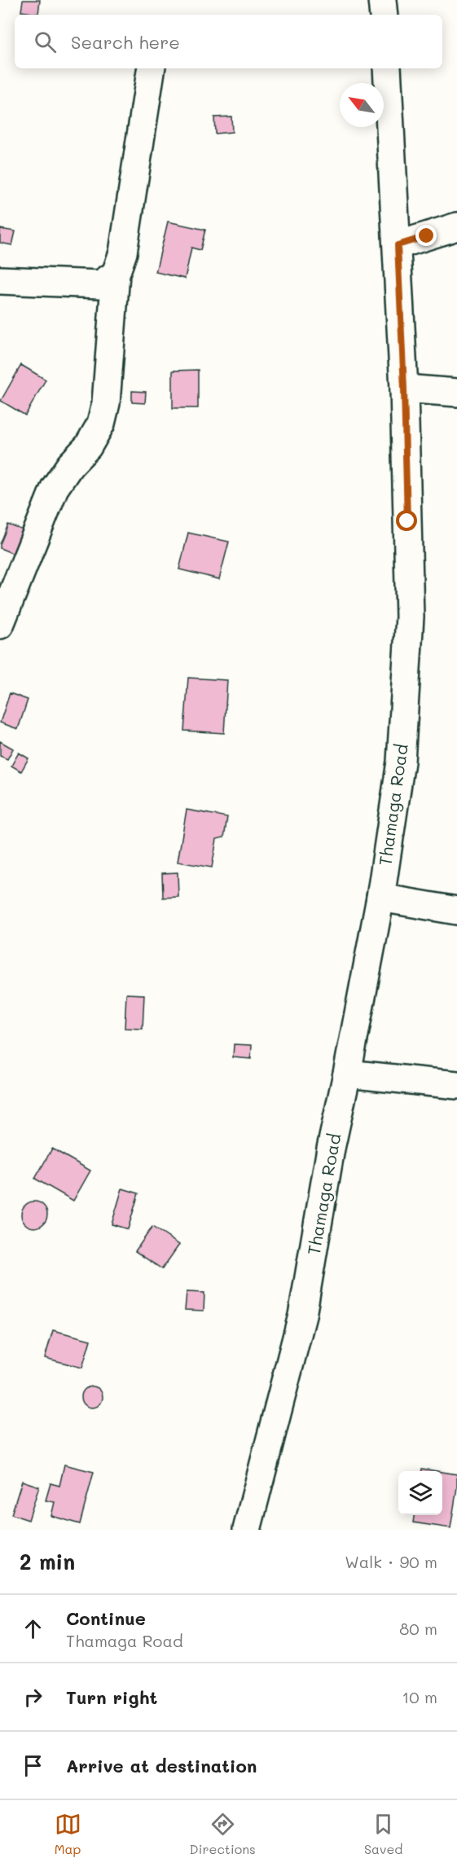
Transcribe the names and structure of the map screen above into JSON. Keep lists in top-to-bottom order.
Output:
{
  "streets": {
    "main road": ["Thamaga Road"]
  },
  "north": "top left",
  "page": {
    "search": "Search here",
    "heading": ["2 min", "Walk · 90 m"],
    "list": [
      ["Continue", "Thamaga Road", "80 m"],
      ["Turn right", "10 m"],
      "Arrive at destination"
    ],
    "nav": ["Map", "Directions", "Saved"]
  }
}
